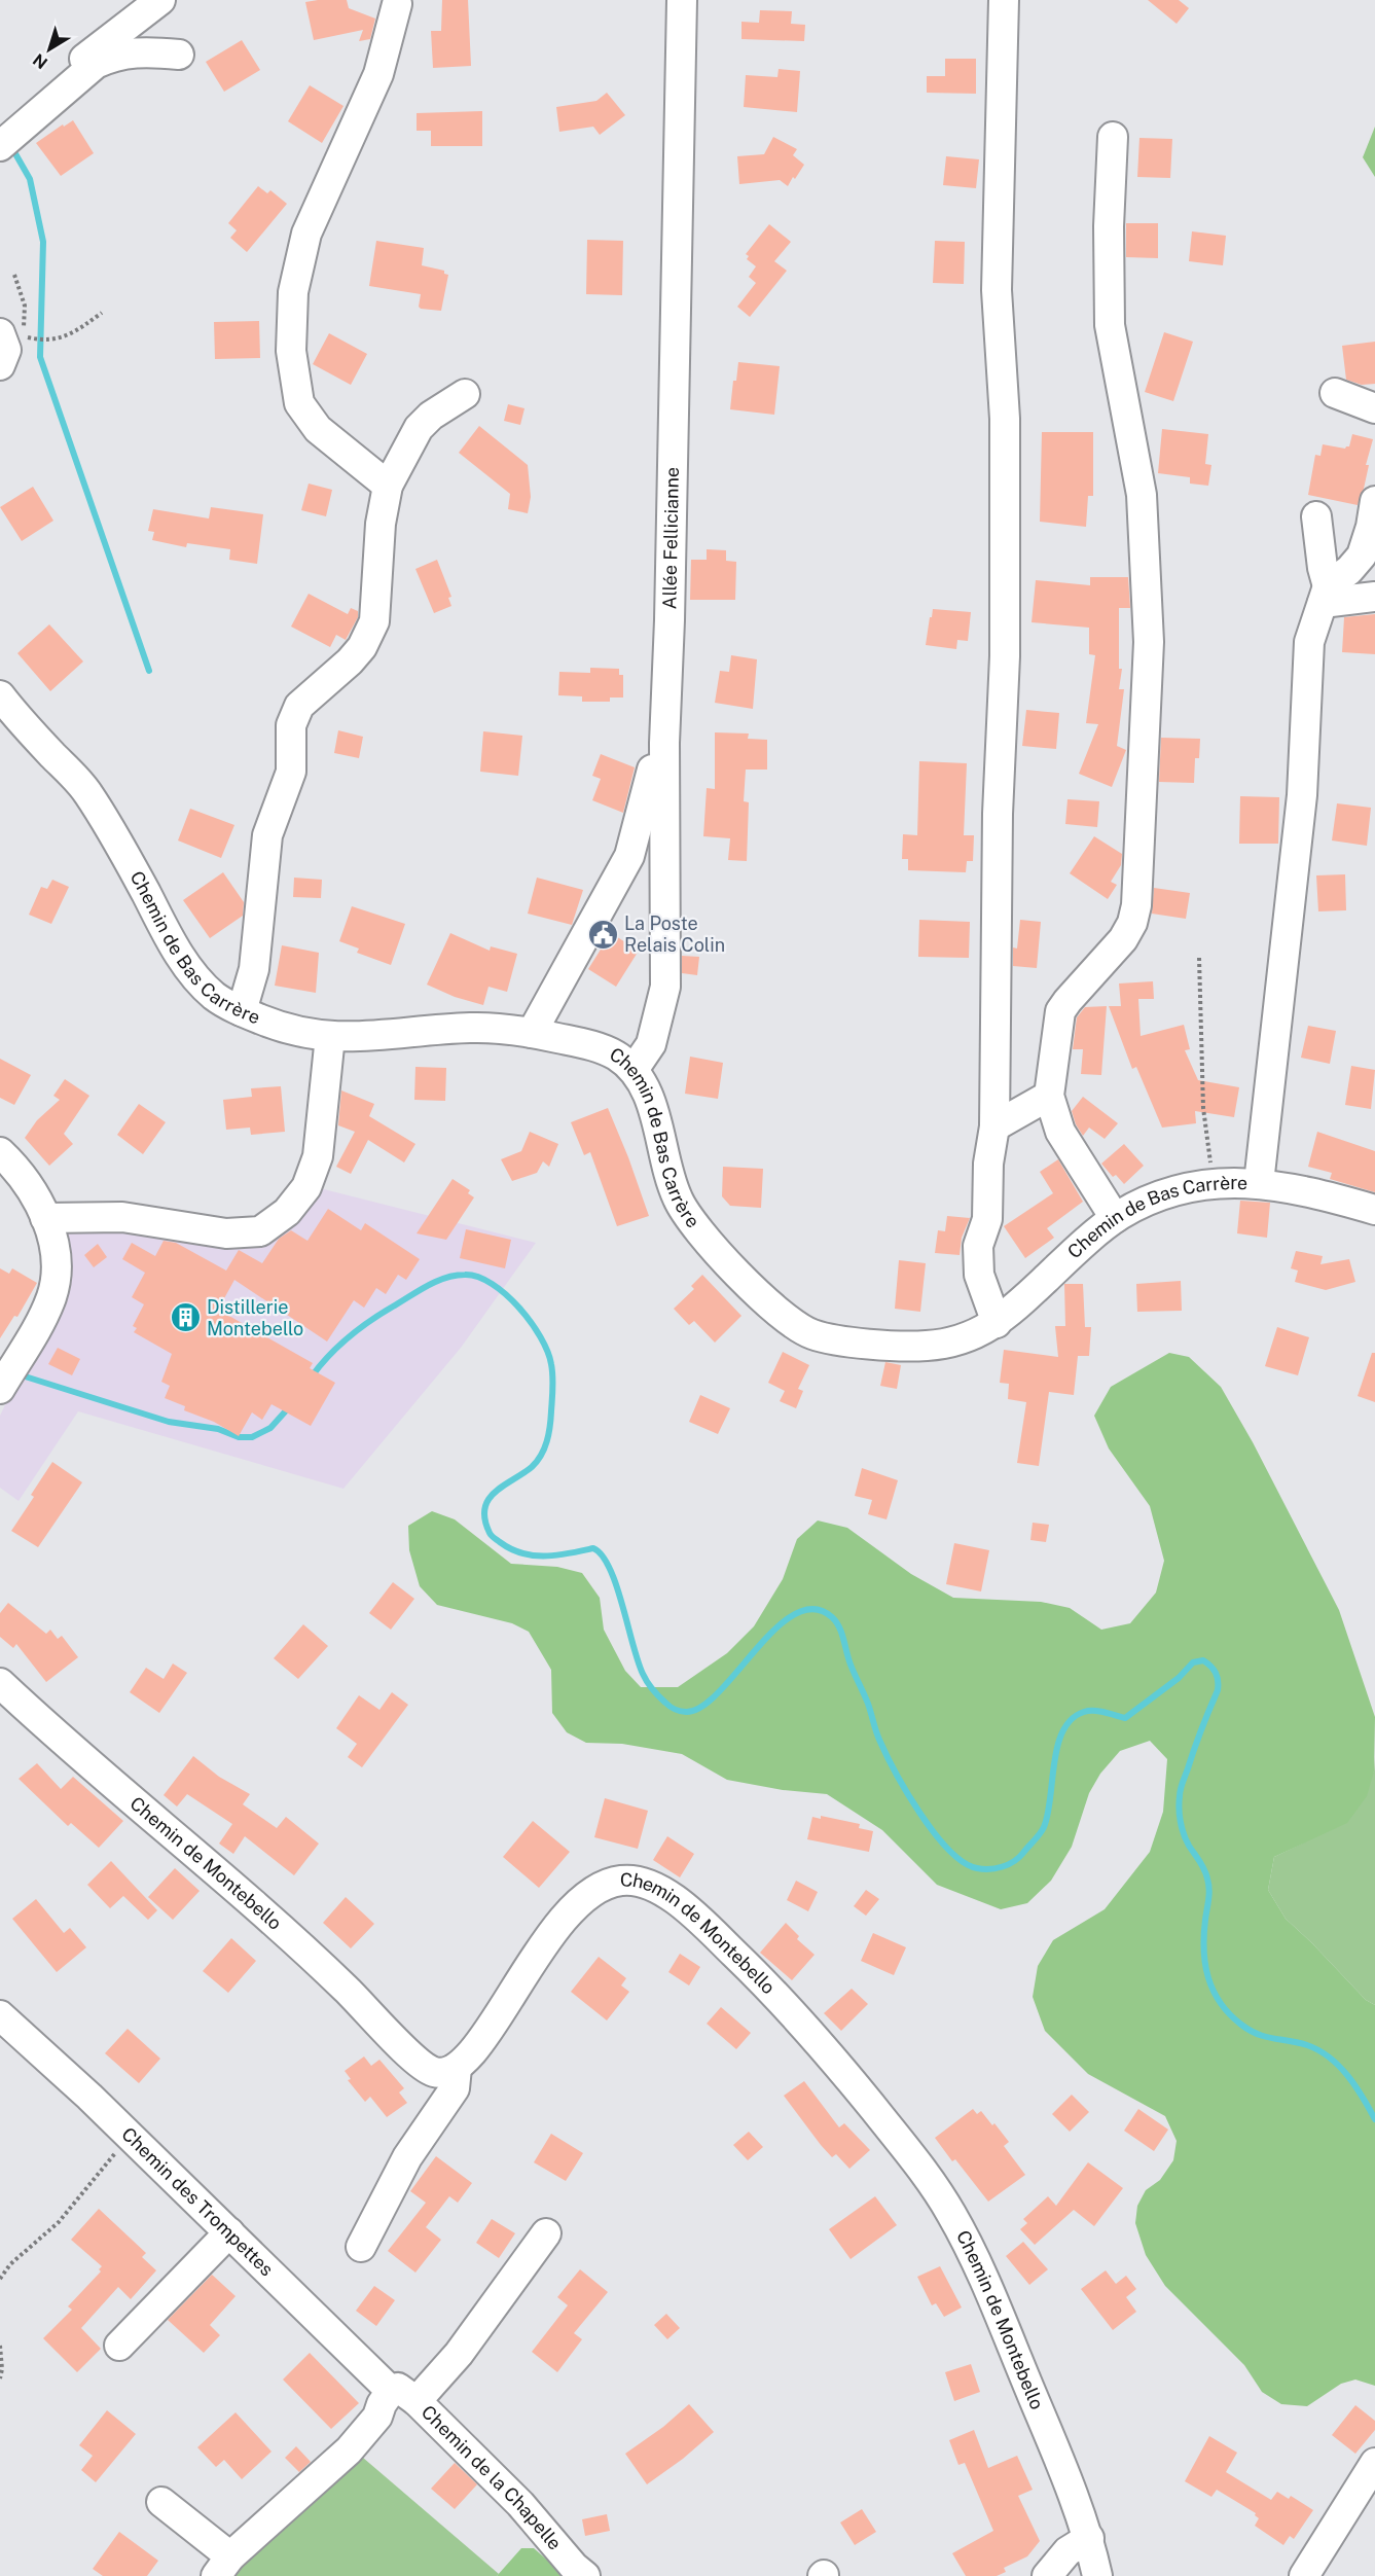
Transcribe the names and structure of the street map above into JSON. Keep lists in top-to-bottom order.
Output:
{
  "streets": {
    "street": [
      "Allée Fellicianne",
      "Chemin de Bas Carrère",
      "Chemin de Montebello",
      "Chemin des Trompettes",
      "Chemin de la Chapelle"
    ]
  },
  "crossings": [
    ["Allée Fellicianne", "Chemin de Bas Carrère"],
    ["Chemin des Trompettes", "Chemin de la Chapelle"]
  ],
  "places": {
    "public building": ["La Poste Relais Colin"],
    "building": ["Distillerie Montebello"]
  },
  "north": "bottom left"
}
